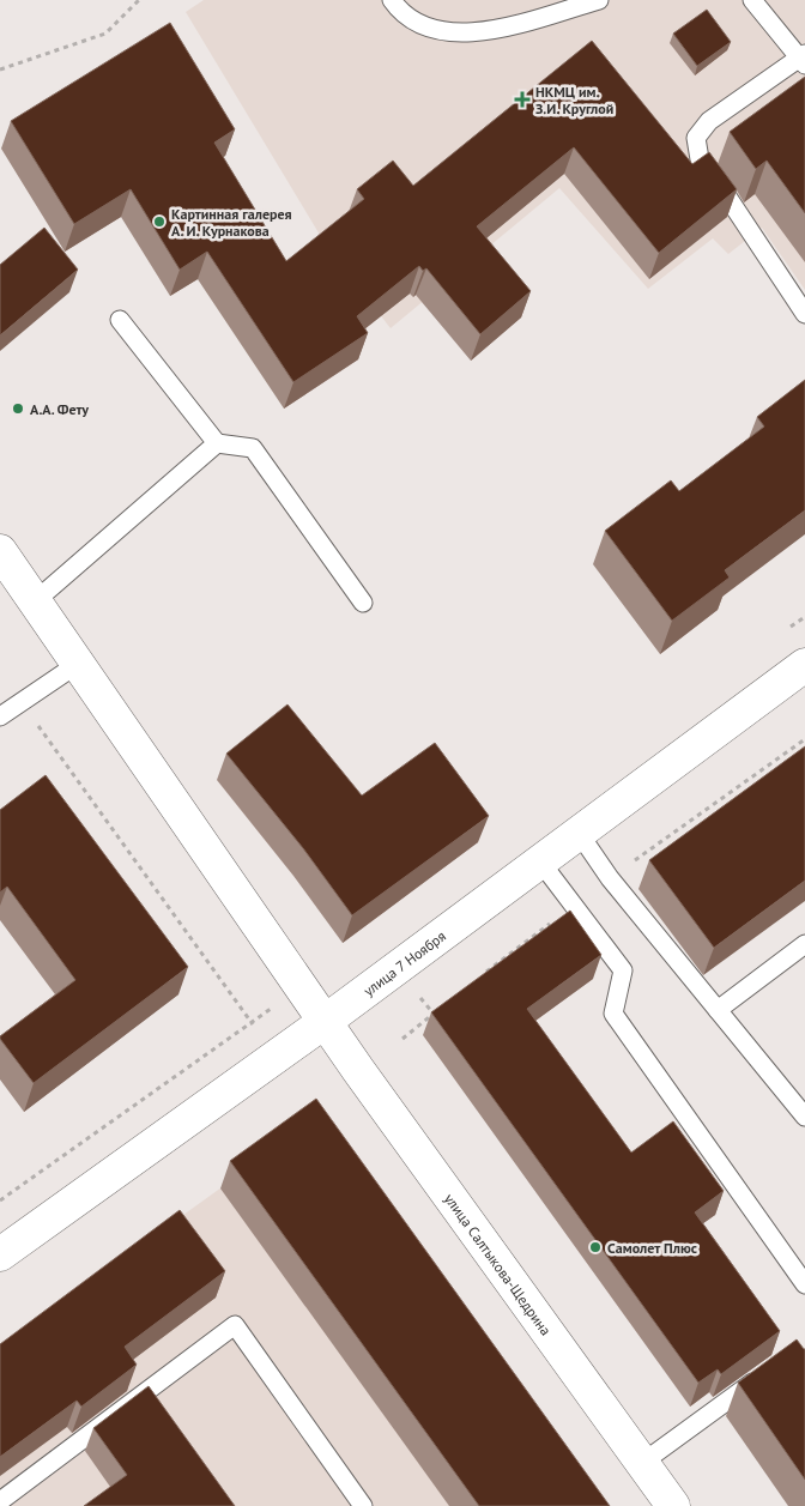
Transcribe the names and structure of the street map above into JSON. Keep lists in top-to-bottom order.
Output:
{
  "streets": {
    "street": ["улица 7 Ноября", "улица Салтыкова-Щедрина"]
  },
  "crossings": [
    ["улица 7 Ноября", "улица Салтыкова-Щедрина"]
  ],
  "places": {
    "health": ["НКМЦ им. З.И. Круглой"],
    "other": ["Картинная галерея А. И. Курнакова", "А.А. Фету", "Самолет Плюс"]
  }
}
